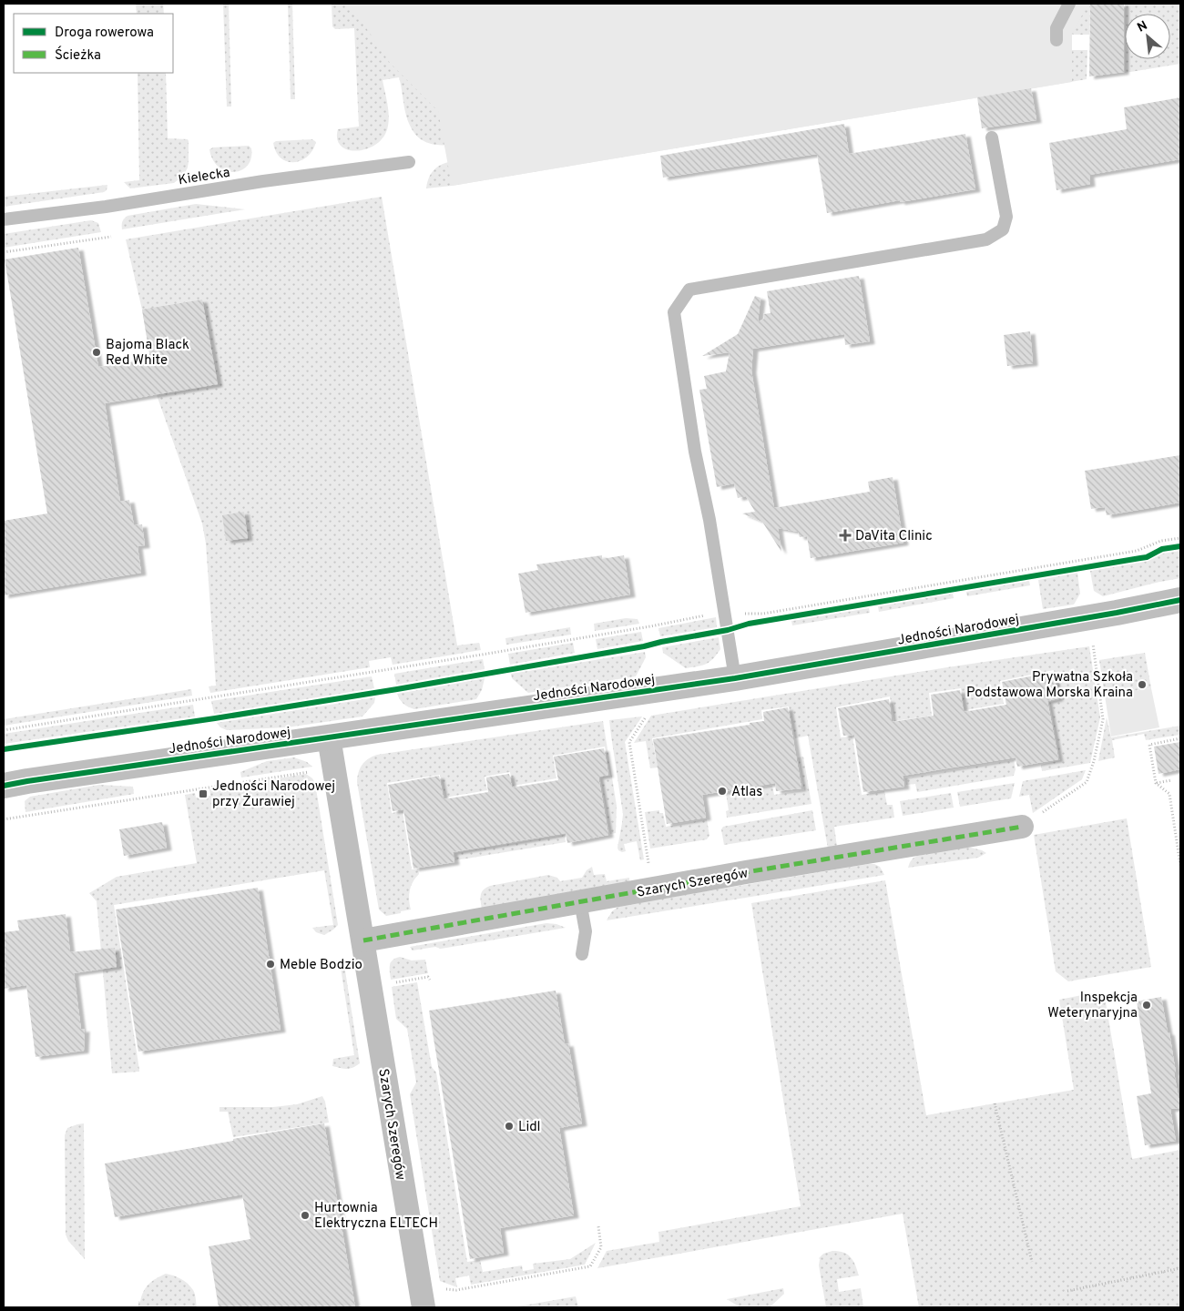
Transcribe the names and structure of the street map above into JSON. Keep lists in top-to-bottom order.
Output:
{
  "streets": {
    "street": ["Jedności Narodowej", "Szarych Szeregów"],
    "lane": ["Kielecka"]
  },
  "crossings": [
    ["Jedności Narodowej", "Szarych Szeregów"]
  ],
  "places": {
    "other": [
      "Bajoma Black Red White",
      "Prywatna Szkoła Podstawowa Morska Kraina",
      "Atlas",
      "Meble Bodzio",
      "Inspekcja Weterynaryjna",
      "Lidl",
      "Hurtownia Elektryczna ELTECH"
    ],
    "health": ["DaVita Clinic"],
    "transit": ["Jedności Narodowej przy Żurawiej"]
  },
  "legend": ["Droga rowerowa", "Ścieżka"],
  "north": "top left"
}
